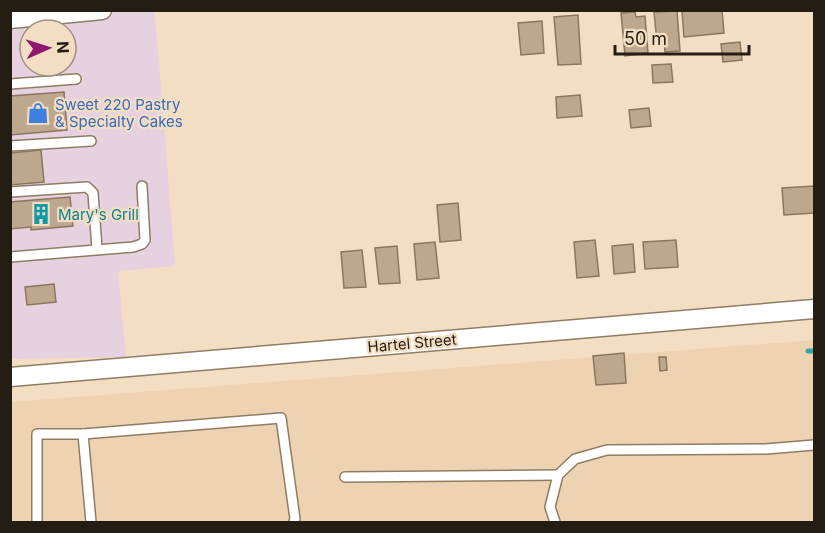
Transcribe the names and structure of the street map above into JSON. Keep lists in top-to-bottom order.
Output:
{
  "streets": {
    "street": ["Hartel Street"]
  },
  "places": {
    "shop": ["Sweet 220 Pastry & Specialty Cakes"],
    "building": ["Mary's Grill"]
  },
  "scale_bar": "50 m",
  "north": "right"
}
